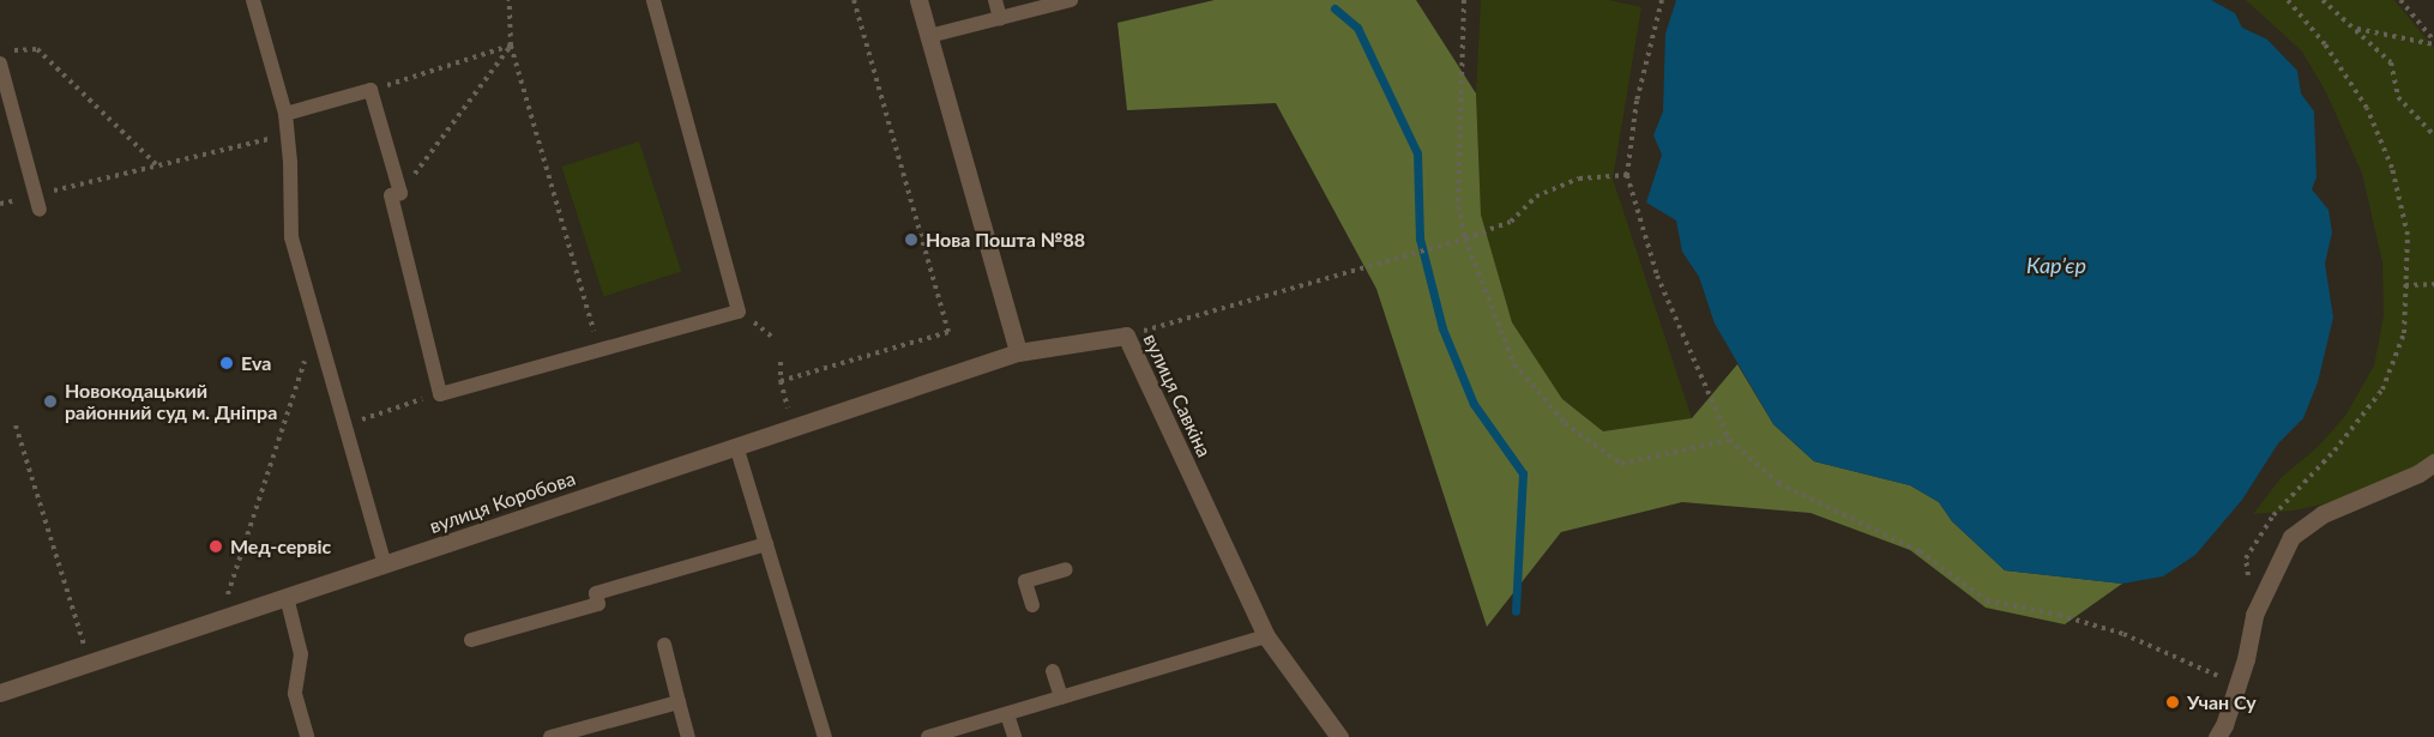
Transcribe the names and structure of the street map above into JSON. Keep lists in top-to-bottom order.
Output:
{
  "streets": {
    "street": ["вулиця Савкіна", "вулиця Коробова"]
  },
  "crossings": [
    ["вулиця Савкіна", "вулиця Коробова"]
  ],
  "water": ["Кар’єр"],
  "places": [
    "Нова Пошта №88",
    "Eva",
    "Новокодацький районний суд м. Дніпра",
    "Мед-сервіс",
    "Учан Су"
  ]
}
